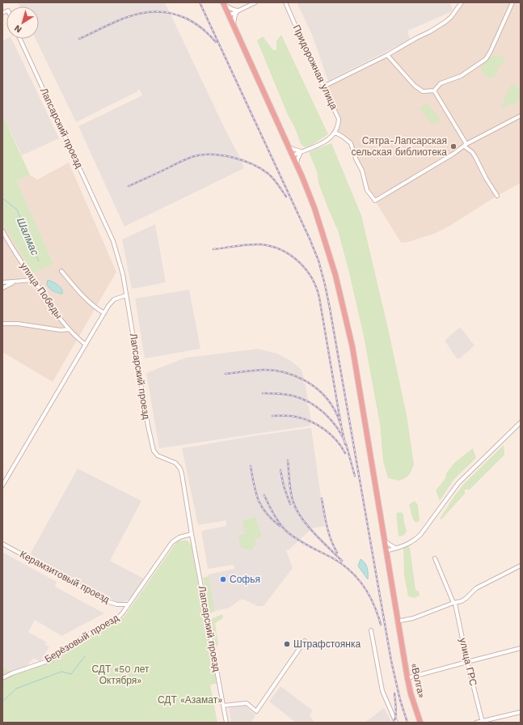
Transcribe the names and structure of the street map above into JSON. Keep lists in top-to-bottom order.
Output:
{
  "streets": {
    "highway": ["«Волга»"],
    "street": [
      "Придорожная улица",
      "Лапсарский проезд",
      "улица Победы",
      "Керамзитовый проезд",
      "Берёзовый проезд",
      "улица ГРС"
    ]
  },
  "crossings": [
    ["Лапсарский проезд", "Берёзовый проезд"],
    ["Керамзитовый проезд", "Берёзовый проезд"]
  ],
  "water": ["Шалмас"],
  "parks": ["СДТ «50 лет Октября»", "СДТ «Азамат»"],
  "places": ["Сятра-Лапсарская сельская библиотека", "Софья", "Штрафстоянка"],
  "north": "bottom left"
}
